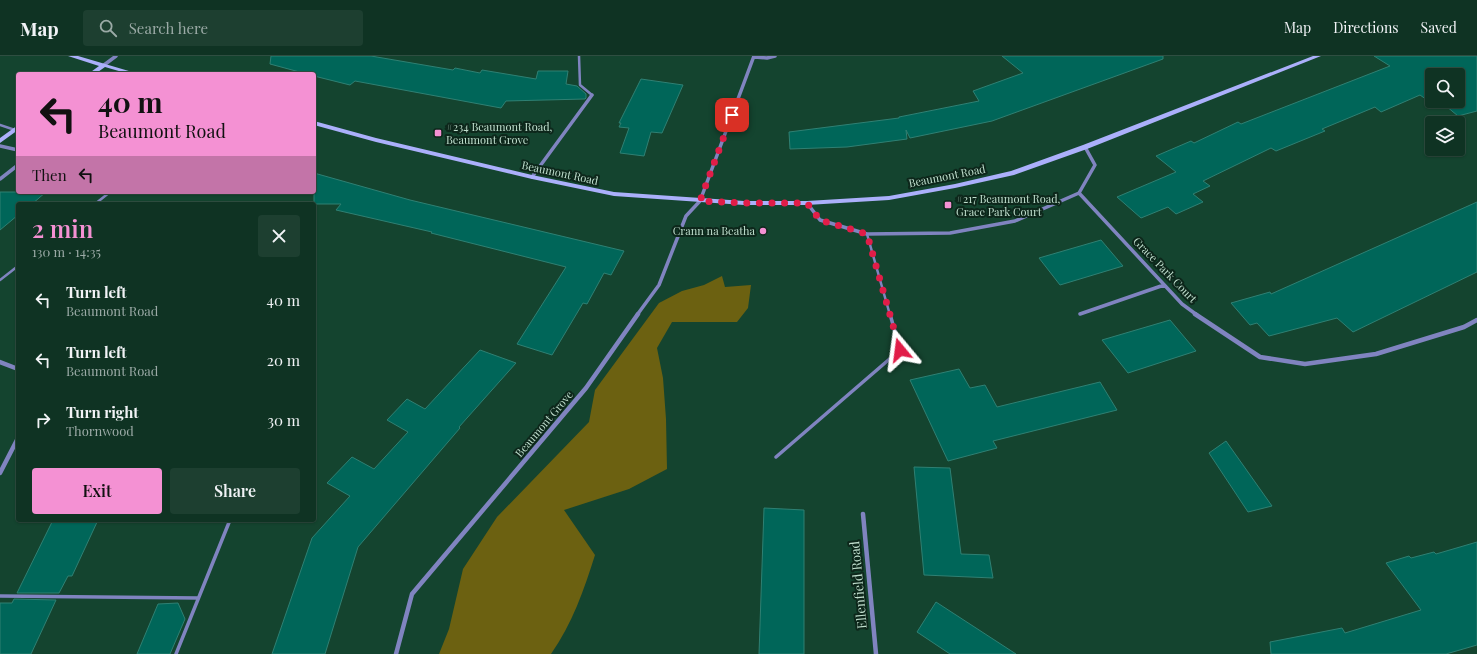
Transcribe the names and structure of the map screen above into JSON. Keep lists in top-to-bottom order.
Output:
{
  "streets": {
    "street": [
      "Beaumont Road",
      "Grace Park Court",
      "Beaumont Grove",
      "Ellenfield Road"
    ]
  },
  "crossings": [
    ["Beaumont Road", "Beaumont Grove"]
  ],
  "places": {
    "transit": ["#234 Beaumont Road, Beaumont Grove", "#217 Beaumont Road, Grace Park Court"],
    "other": ["Crann na Beatha"]
  },
  "page": {
    "header": "Map",
    "search": "Search here",
    "nav": ["Map", "Directions", "Saved"],
    "turn": ["40 m", "Beaumont Road"],
    "then": "Then",
    "heading": ["2 min", "130 m · 14:35"],
    "list": [
      {
        "name": "Turn left",
        "note": "Beaumont Road",
        "value": "40 m"
      },
      {
        "name": "Turn left",
        "note": "Beaumont Road",
        "value": "20 m"
      },
      {
        "name": "Turn right",
        "note": "Thornwood",
        "value": "30 m"
      }
    ],
    "buttons": ["Exit", "Share"]
  }
}
